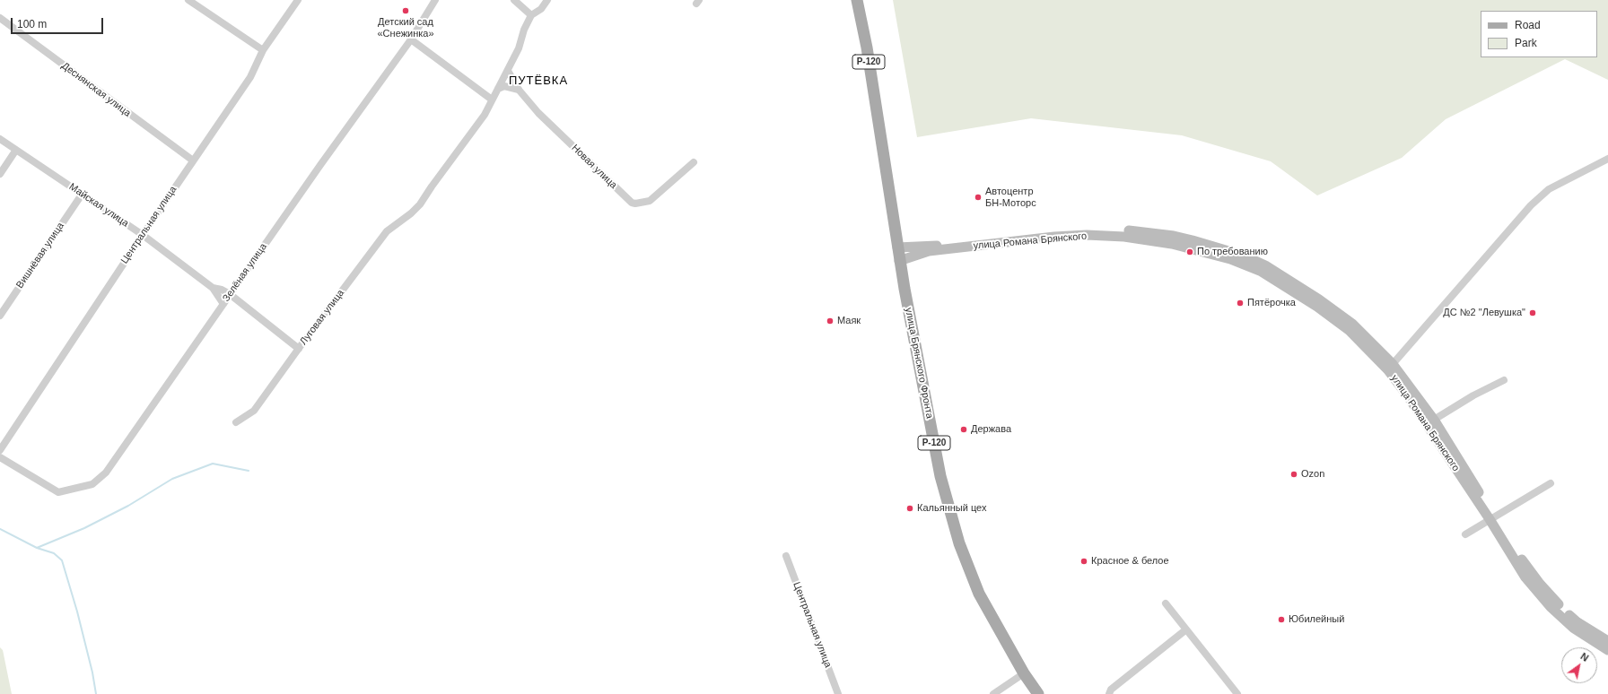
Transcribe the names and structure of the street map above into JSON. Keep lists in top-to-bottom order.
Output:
{
  "streets": {
    "main road": ["Р-120", "улица Романа Брянского", "улица Брянского Фронта"],
    "street": [
      "Деснянская улица",
      "Новая улица",
      "Майская улица",
      "Центральная улица",
      "Вишнёвая улица",
      "Зелёная улица",
      "Луговая улица"
    ]
  },
  "crossings": [
    ["Р-120", "улица Романа Брянского"],
    ["Р-120", "улица Брянского Фронта"],
    ["Деснянская улица", "Центральная улица"],
    ["Новая улица", "Луговая улица"],
    ["Майская улица", "Центральная улица"],
    ["Майская улица", "Вишнёвая улица"],
    ["улица Романа Брянского", "улица Брянского Фронта"]
  ],
  "districts": ["ПУТЁВКА"],
  "places": [
    "Детский сад «Снежинка»",
    "Автоцентр БН-Моторс",
    "По требованию",
    "Пятёрочка",
    "ДС №2 \"Левушка\"",
    "Маяк",
    "Держава",
    "Ozon",
    "Кальянный цех",
    "Красное & белое",
    "Юбилейный"
  ],
  "legend": ["Road", "Park"],
  "scale_bar": "100 m",
  "north": "top right"
}
